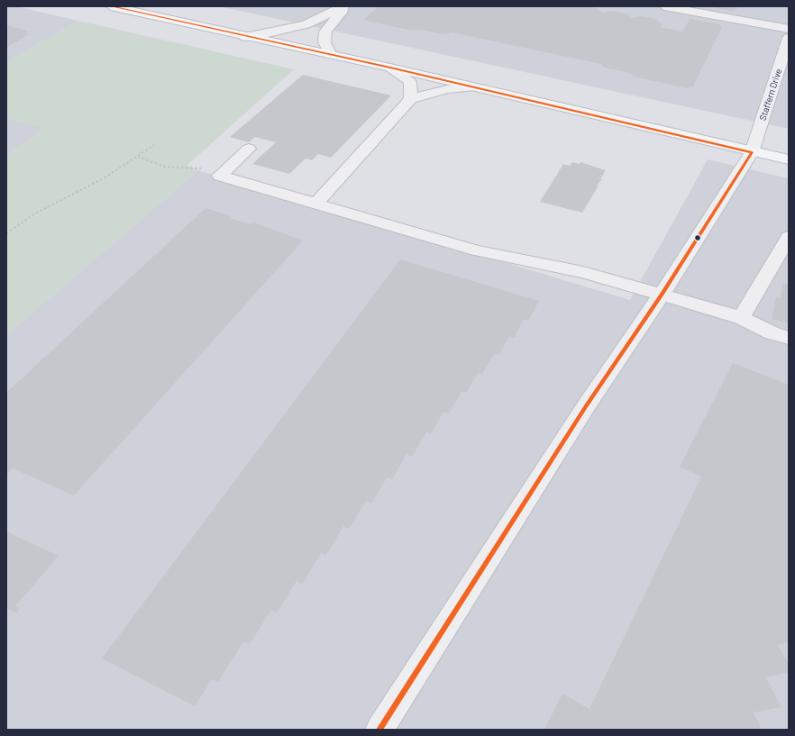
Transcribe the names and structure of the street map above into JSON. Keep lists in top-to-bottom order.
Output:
{
  "streets": {
    "street": ["Staffern Drive"]
  }
}
